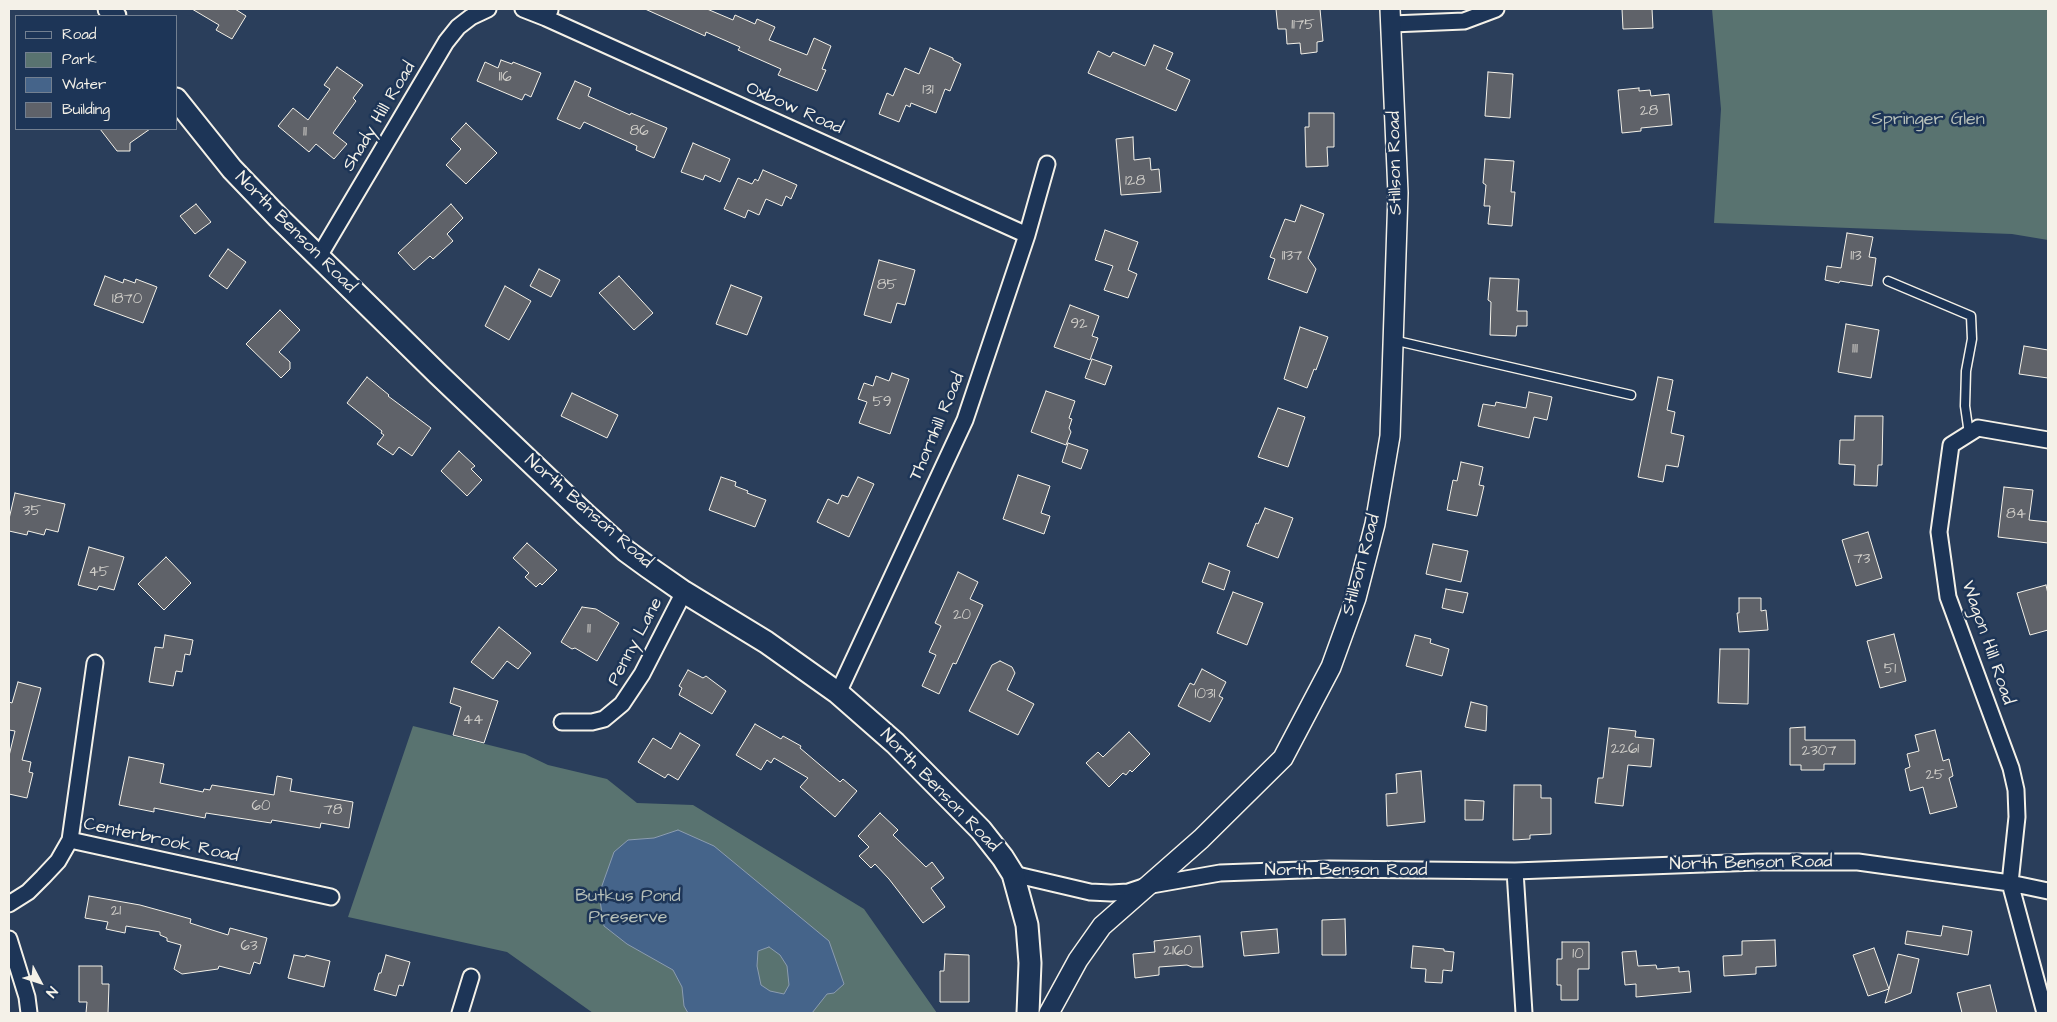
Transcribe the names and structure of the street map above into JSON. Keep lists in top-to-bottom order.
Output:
{
  "streets": {
    "main road": ["North Benson Road"],
    "street": [
      "Oxbow Road",
      "Shady Hill Road",
      "Stillson Road",
      "Thornhill Road",
      "Penny Lane",
      "Wagon Hill Road",
      "Centerbrook Road"
    ]
  },
  "crossings": [
    ["Oxbow Road", "Thornhill Road"],
    ["Shady Hill Road", "North Benson Road"],
    ["Stillson Road", "North Benson Road"],
    ["North Benson Road", "Thornhill Road"],
    ["North Benson Road", "Penny Lane"],
    ["North Benson Road", "Wagon Hill Road"]
  ],
  "parks": ["Springer Glen", "Butkus Pond Preserve"],
  "house_numbers": [
    "1175",
    "116",
    "131",
    "28",
    "86",
    "11",
    "128",
    "1137",
    "113",
    "85",
    "1870",
    "92",
    "111",
    "59",
    "35",
    "84",
    "73",
    "45",
    "20",
    "11",
    "51",
    "1031",
    "44",
    "2261",
    "2307",
    "25",
    "60",
    "78",
    "21",
    "63",
    "2160",
    "10"
  ],
  "legend": [
    "Road",
    "Park",
    "Water",
    "Building"
  ],
  "north": "bottom right"
}
